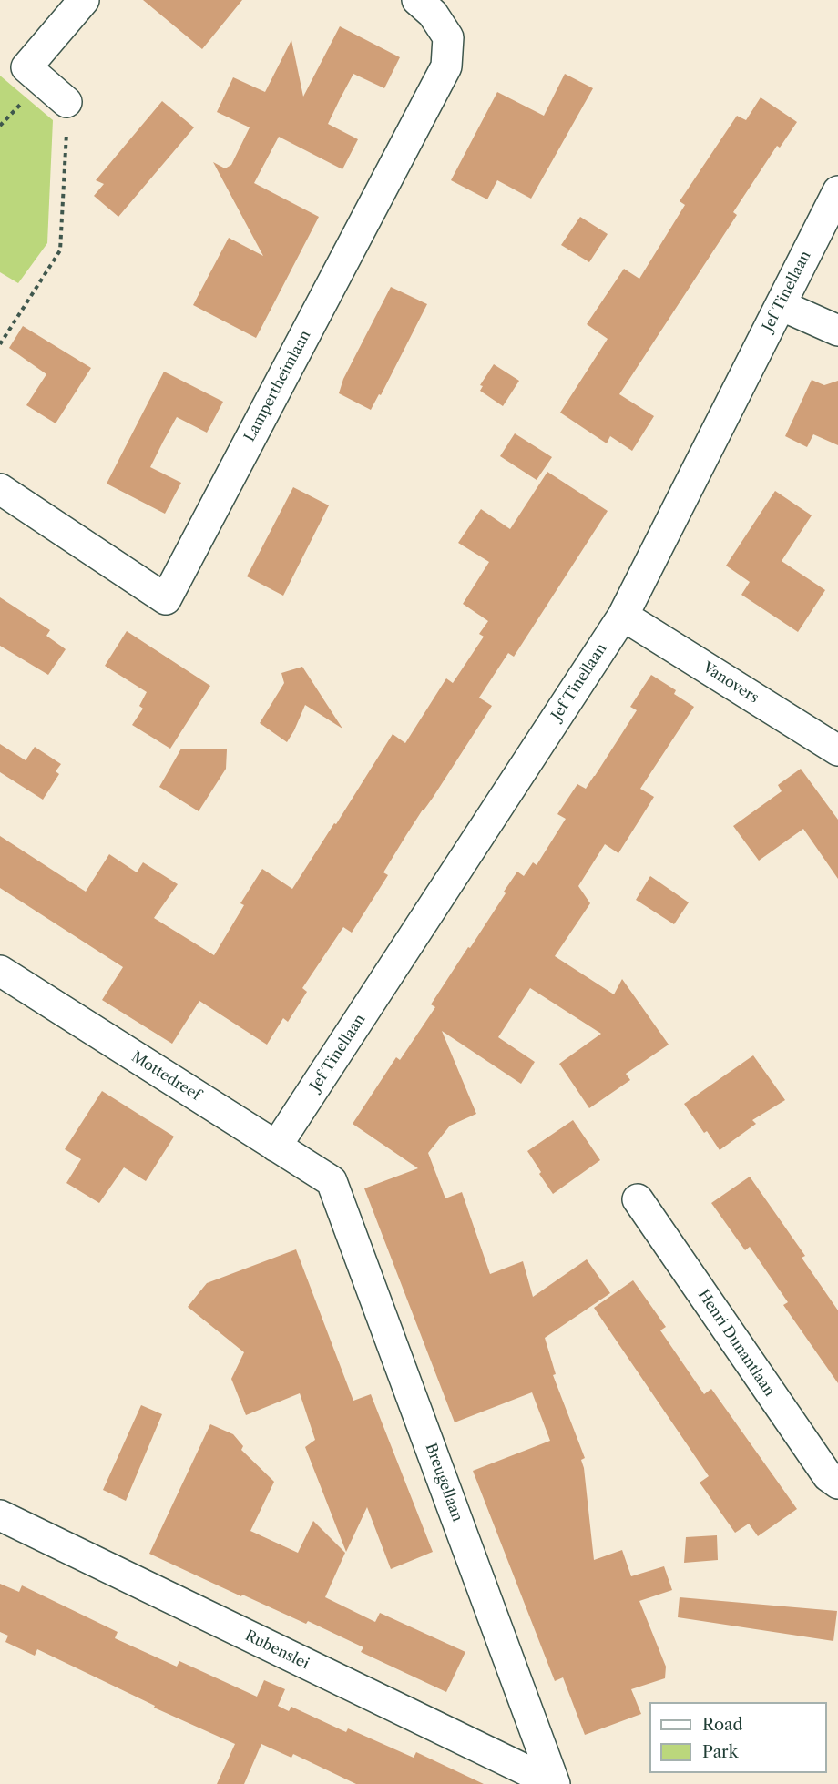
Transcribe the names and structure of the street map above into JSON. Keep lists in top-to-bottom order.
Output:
{
  "streets": {
    "street": [
      "Jef Tinellaan",
      "Lampertheimlaan",
      "Vanovers",
      "Mottedreef",
      "Henri Dunantlaan",
      "Breugellaan",
      "Rubenslei"
    ]
  },
  "crossings": [
    ["Jef Tinellaan", "Vanovers"],
    ["Jef Tinellaan", "Mottedreef"],
    ["Mottedreef", "Breugellaan"],
    ["Breugellaan", "Rubenslei"]
  ],
  "legend": ["Road", "Park"]
}
